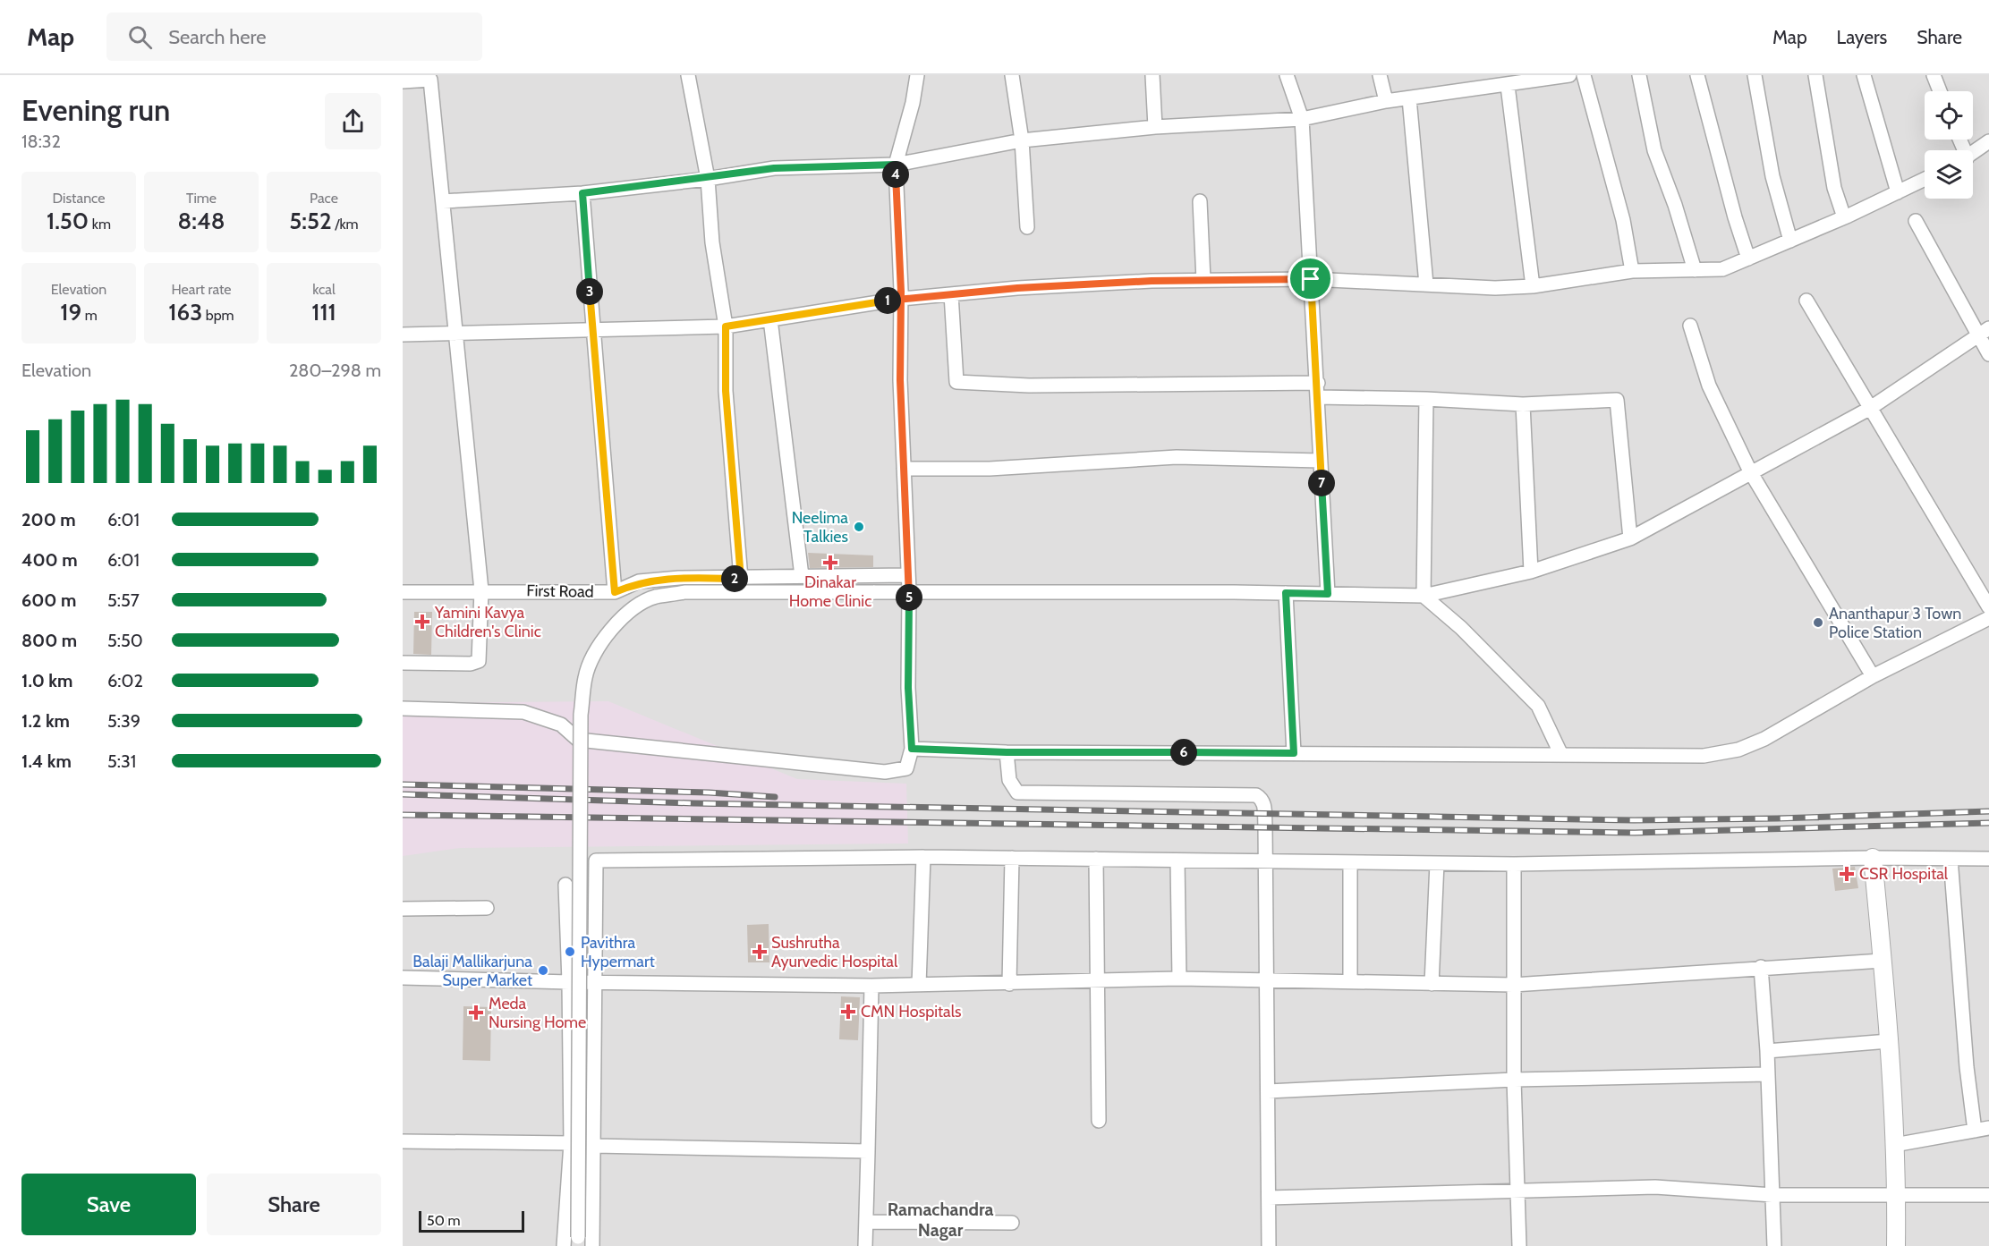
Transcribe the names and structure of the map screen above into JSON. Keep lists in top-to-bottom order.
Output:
{
  "streets": {
    "street": ["First Road"]
  },
  "districts": ["Ramachandra Nagar"],
  "places": {
    "other": [
      "Neelima Talkies",
      "Ananthapur 3 Town Police Station",
      "Pavithra Hypermart",
      "Balaji Mallikarjuna Super Market"
    ],
    "health": [
      "Dinakar Home Clinic",
      "Yamini Kavya Children's Clinic",
      "CSR Hospital",
      "Sushrutha Ayurvedic Hospital",
      "CMN Hospitals",
      "Meda Nursing Home"
    ]
  },
  "scale_bar": "50 m",
  "page": {
    "header": "Map",
    "search": "Search here",
    "nav": ["Map", "Layers", "Share"],
    "heading": ["Evening run", "18:32"],
    "pins": [
      "4",
      "3",
      "1",
      "7",
      "2",
      "5",
      "6"
    ],
    "stats": [
      ["Distance", "1.50 km"],
      ["Time", "8:48"],
      ["Pace", "5:52 /km"],
      ["Elevation", "19 m"],
      ["Heart rate", "163 bpm"],
      ["kcal", "111"]
    ],
    "chart": ["Elevation", "280–298 m"],
    "list": [
      {
        "name": "200 m",
        "note": "6:01"
      },
      {
        "name": "400 m",
        "note": "6:01"
      },
      {
        "name": "600 m",
        "note": "5:57"
      },
      {
        "name": "800 m",
        "note": "5:50"
      },
      {
        "name": "1.0 km",
        "note": "6:02"
      },
      {
        "name": "1.2 km",
        "note": "5:39"
      },
      {
        "name": "1.4 km",
        "note": "5:31"
      }
    ],
    "buttons": ["Save", "Share"],
    "scale": "50 m"
  }
}
